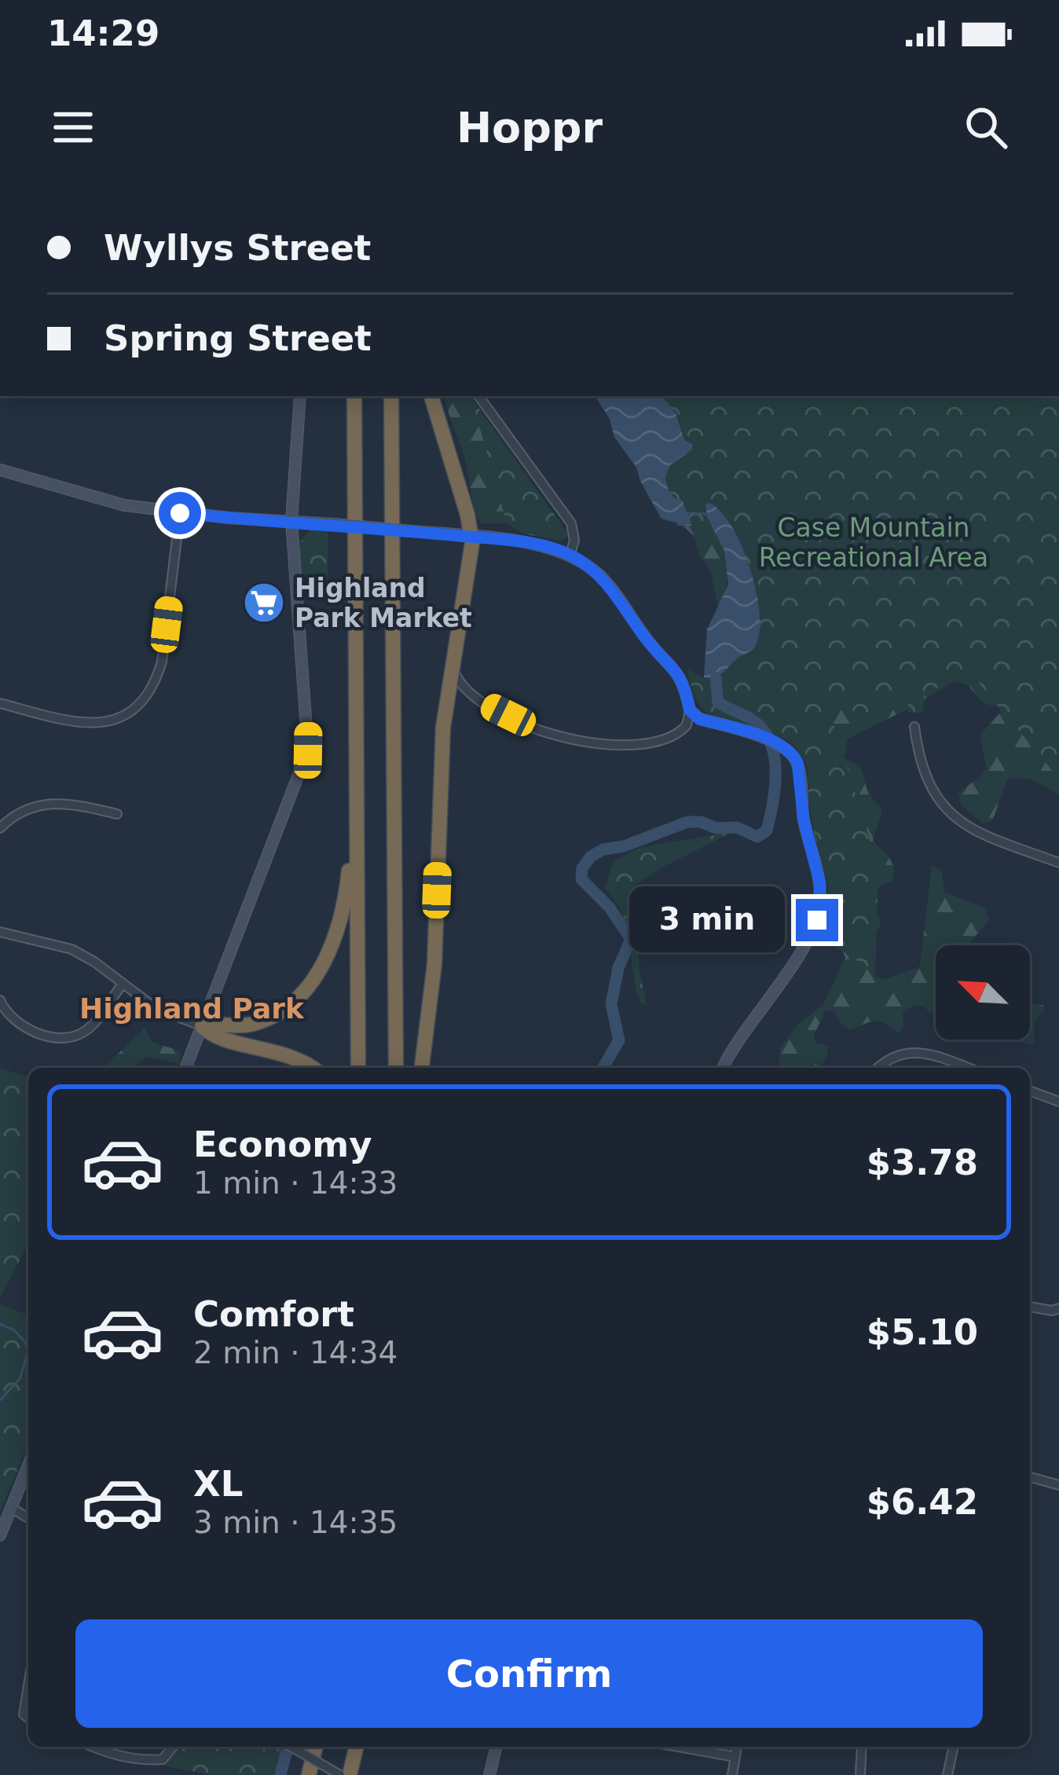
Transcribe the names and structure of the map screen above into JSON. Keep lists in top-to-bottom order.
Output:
{
  "districts": ["Highland Park"],
  "parks": ["Case Mountain Recreational Area"],
  "places": {
    "supermarket": ["Highland Park Market"]
  },
  "north": "top left",
  "page": {
    "status": "14:29",
    "header": "Hoppr",
    "banner": ["Wyllys Street", "Spring Street"],
    "bubble": "3 min",
    "list": [
      {
        "name": "Economy",
        "note": "1 min · 14:33",
        "value": "$3.78"
      },
      {
        "name": "Comfort",
        "note": "2 min · 14:34",
        "value": "$5.10"
      },
      {
        "name": "XL",
        "note": "3 min · 14:35",
        "value": "$6.42"
      }
    ],
    "buttons": "Confirm"
  }
}
